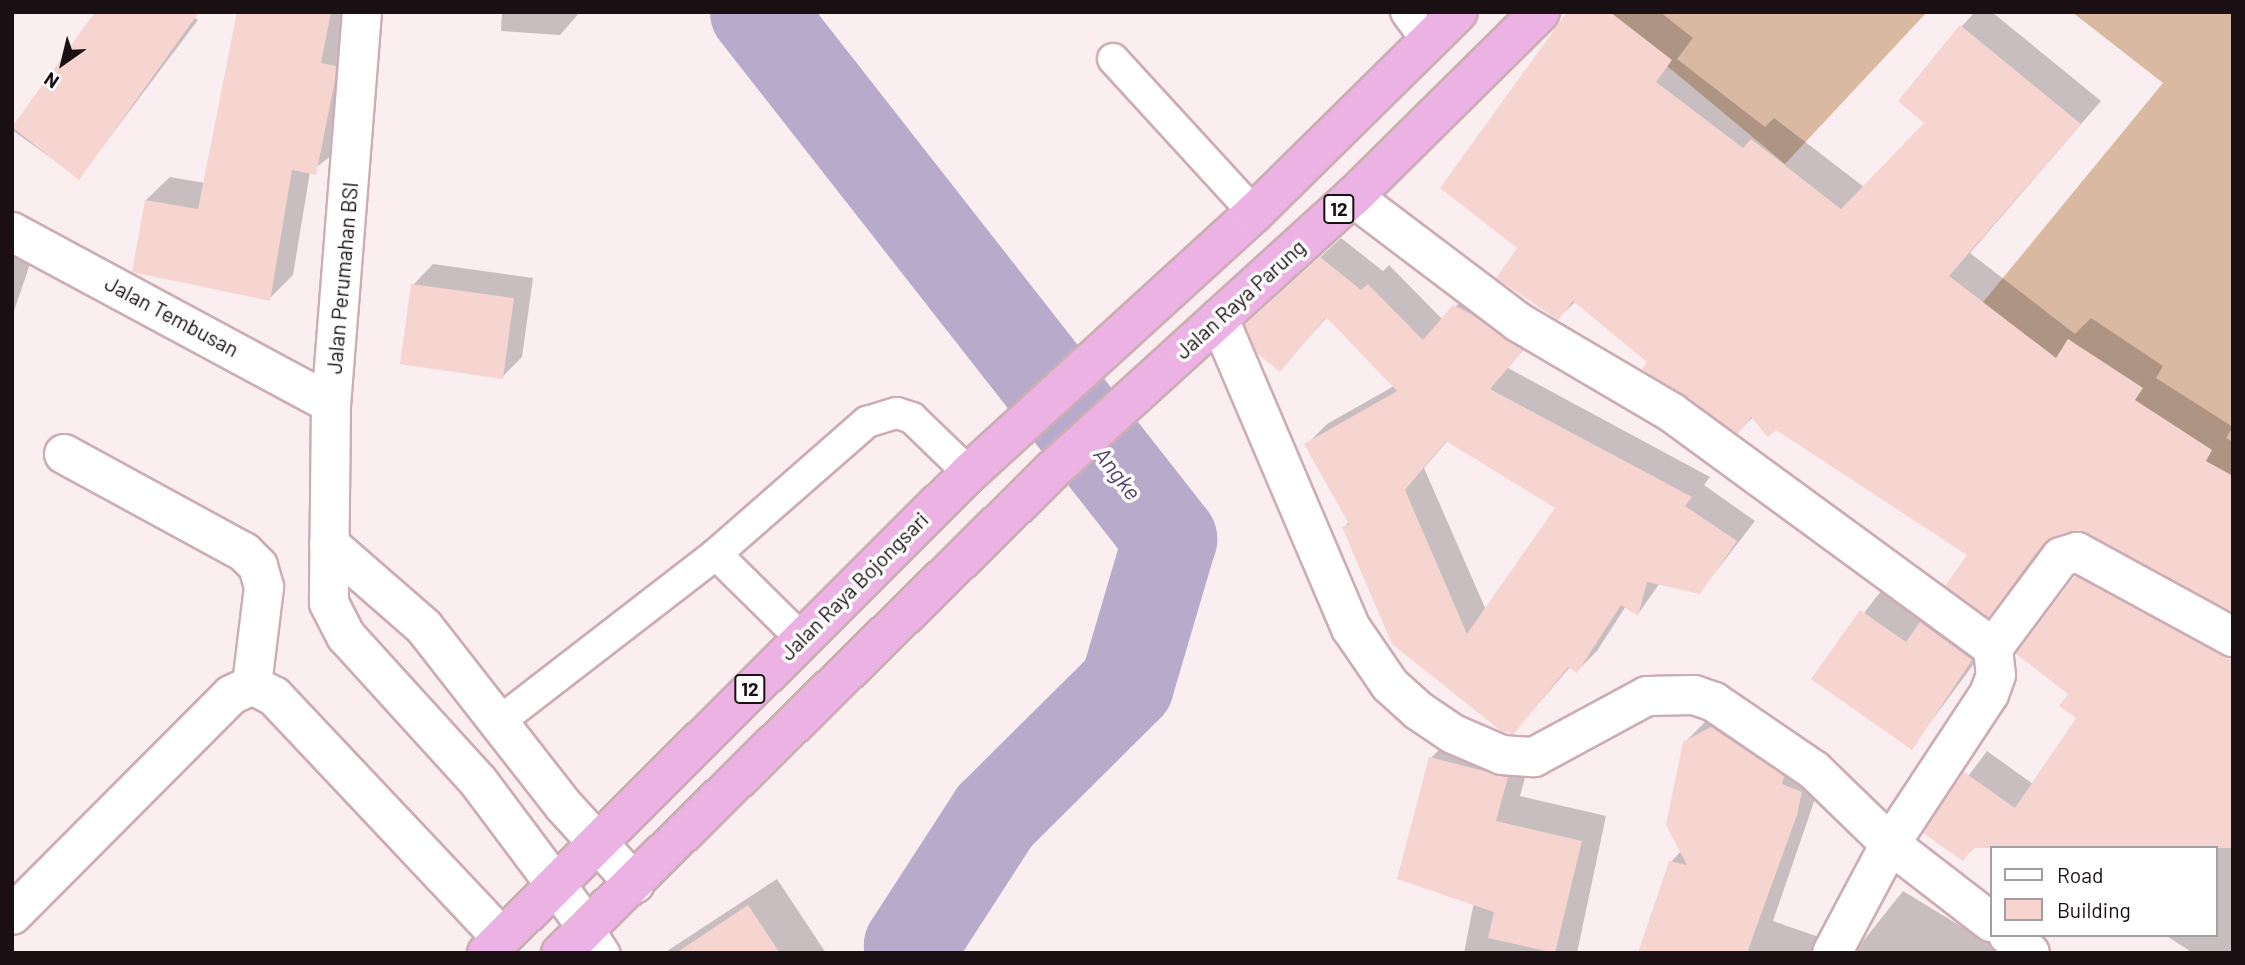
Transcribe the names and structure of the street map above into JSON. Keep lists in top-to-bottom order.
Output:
{
  "streets": {
    "highway": ["12", "Jalan Raya Parung", "Jalan Raya Bojongsari"],
    "street": ["Jalan Perumahan BSI", "Jalan Tembusan"]
  },
  "crossings": [
    ["12", "Jalan Perumahan BSI"],
    ["12", "Jalan Raya Parung"],
    ["12", "Jalan Raya Bojongsari"],
    ["Jalan Perumahan BSI", "Jalan Tembusan"],
    ["Jalan Perumahan BSI", "Jalan Raya Bojongsari"]
  ],
  "water": ["Angke"],
  "legend": ["Road", "Building"],
  "north": "bottom left"
}
